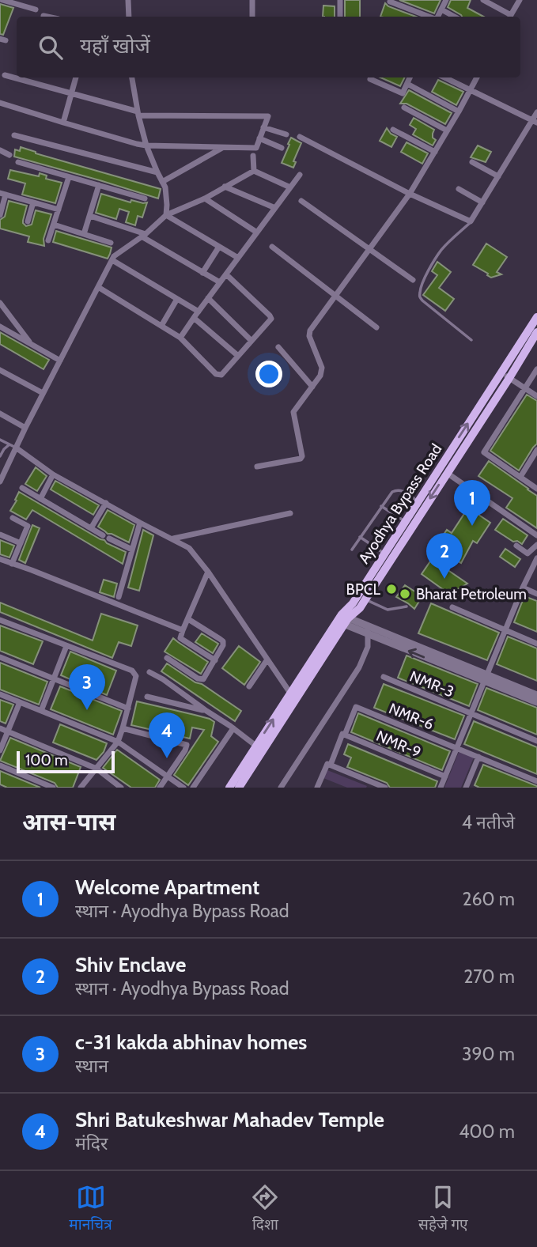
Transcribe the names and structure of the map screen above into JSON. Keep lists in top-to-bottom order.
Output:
{
  "streets": {
    "main road": ["Ayodhya Bypass Road"],
    "street": ["NMR-3", "NMR-6", "NMR-9"]
  },
  "crossings": [
    ["NMR-6", "NMR-9"]
  ],
  "places": ["BPCL", "Bharat Petroleum"],
  "scale_bar": "100 m",
  "page": {
    "search": "यहाँ खोजें",
    "pins": [
      "1",
      "2",
      "3",
      "4"
    ],
    "scale": "100 m",
    "heading": ["आस-पास", "4 नतीजे"],
    "list": [
      {
        "mark": "1",
        "name": "Welcome Apartment",
        "note": "स्थान · Ayodhya Bypass Road",
        "value": "260 m"
      },
      {
        "mark": "2",
        "name": "Shiv Enclave",
        "note": "स्थान · Ayodhya Bypass Road",
        "value": "270 m"
      },
      {
        "mark": "3",
        "name": "c-31 kakda abhinav homes",
        "note": "स्थान",
        "value": "390 m"
      },
      {
        "mark": "4",
        "name": "Shri Batukeshwar Mahadev Temple",
        "note": "मंदिर",
        "value": "400 m"
      }
    ],
    "nav": ["मानचित्र", "दिशा", "सहेजे गए"]
  }
}
